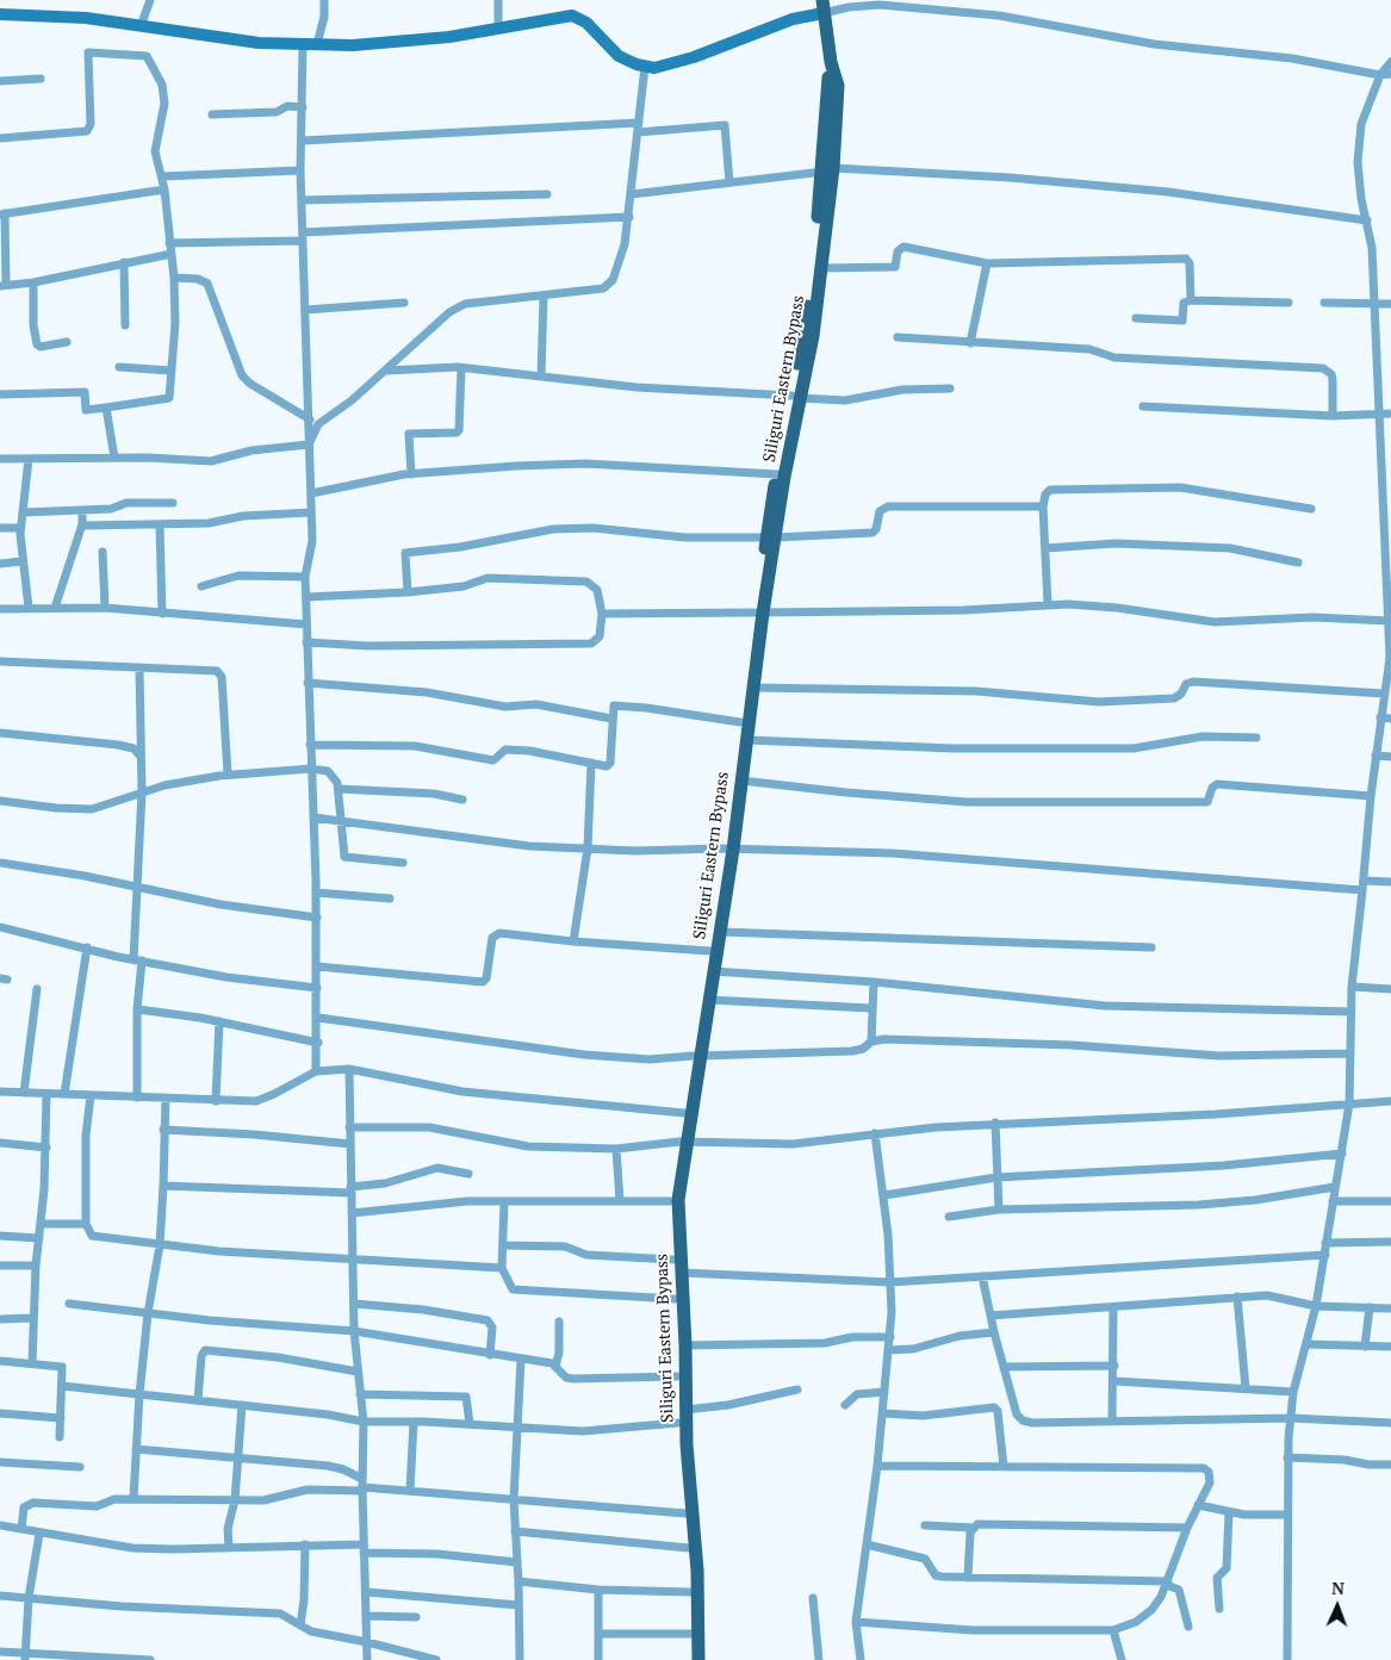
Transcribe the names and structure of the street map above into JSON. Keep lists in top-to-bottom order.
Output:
{
  "streets": {
    "main road": ["Siliguri Eastern Bypass"]
  },
  "north": "top"
}
